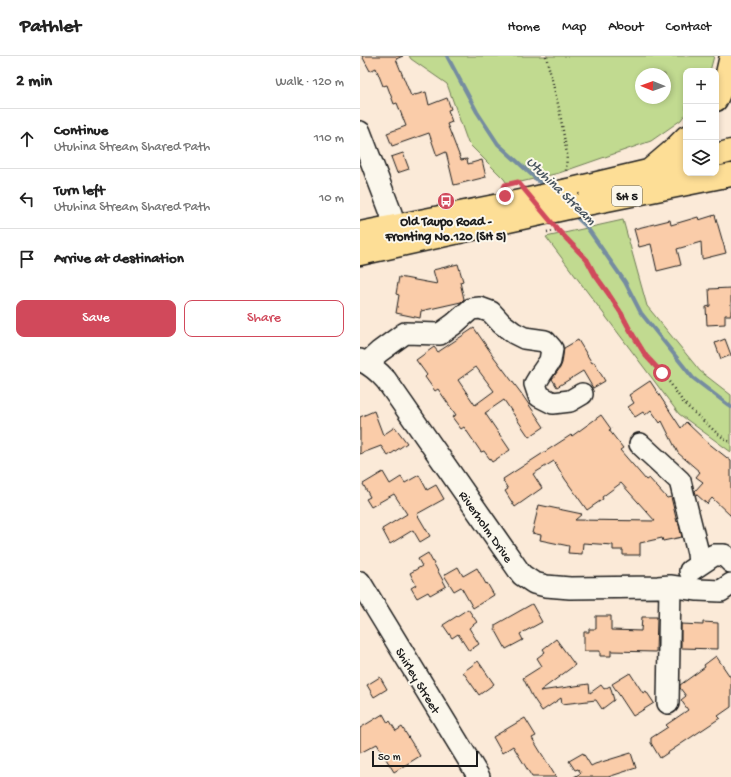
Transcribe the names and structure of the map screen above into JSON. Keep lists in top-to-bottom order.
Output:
{
  "streets": {
    "highway": ["SH 5"],
    "street": ["Riverholm Drive", "Shirley Street"]
  },
  "water": ["Utuhina Stream"],
  "places": {
    "bus stop": ["Old Taupo Road - Fronting No.120 (SH 5)"]
  },
  "scale_bar": "50 m",
  "north": "left",
  "page": {
    "header": "Pathlet",
    "nav": [
      "Home",
      "Map",
      "About",
      "Contact"
    ],
    "heading": ["2 min", "Walk · 120 m"],
    "map_buttons": ["+", "−"],
    "list": [
      ["Continue", "Utuhina Stream Shared Path", "110 m"],
      ["Turn left", "Utuhina Stream Shared Path", "10 m"],
      "Arrive at destination"
    ],
    "buttons": ["Save", "Share"],
    "scale": "50 m"
  }
}
